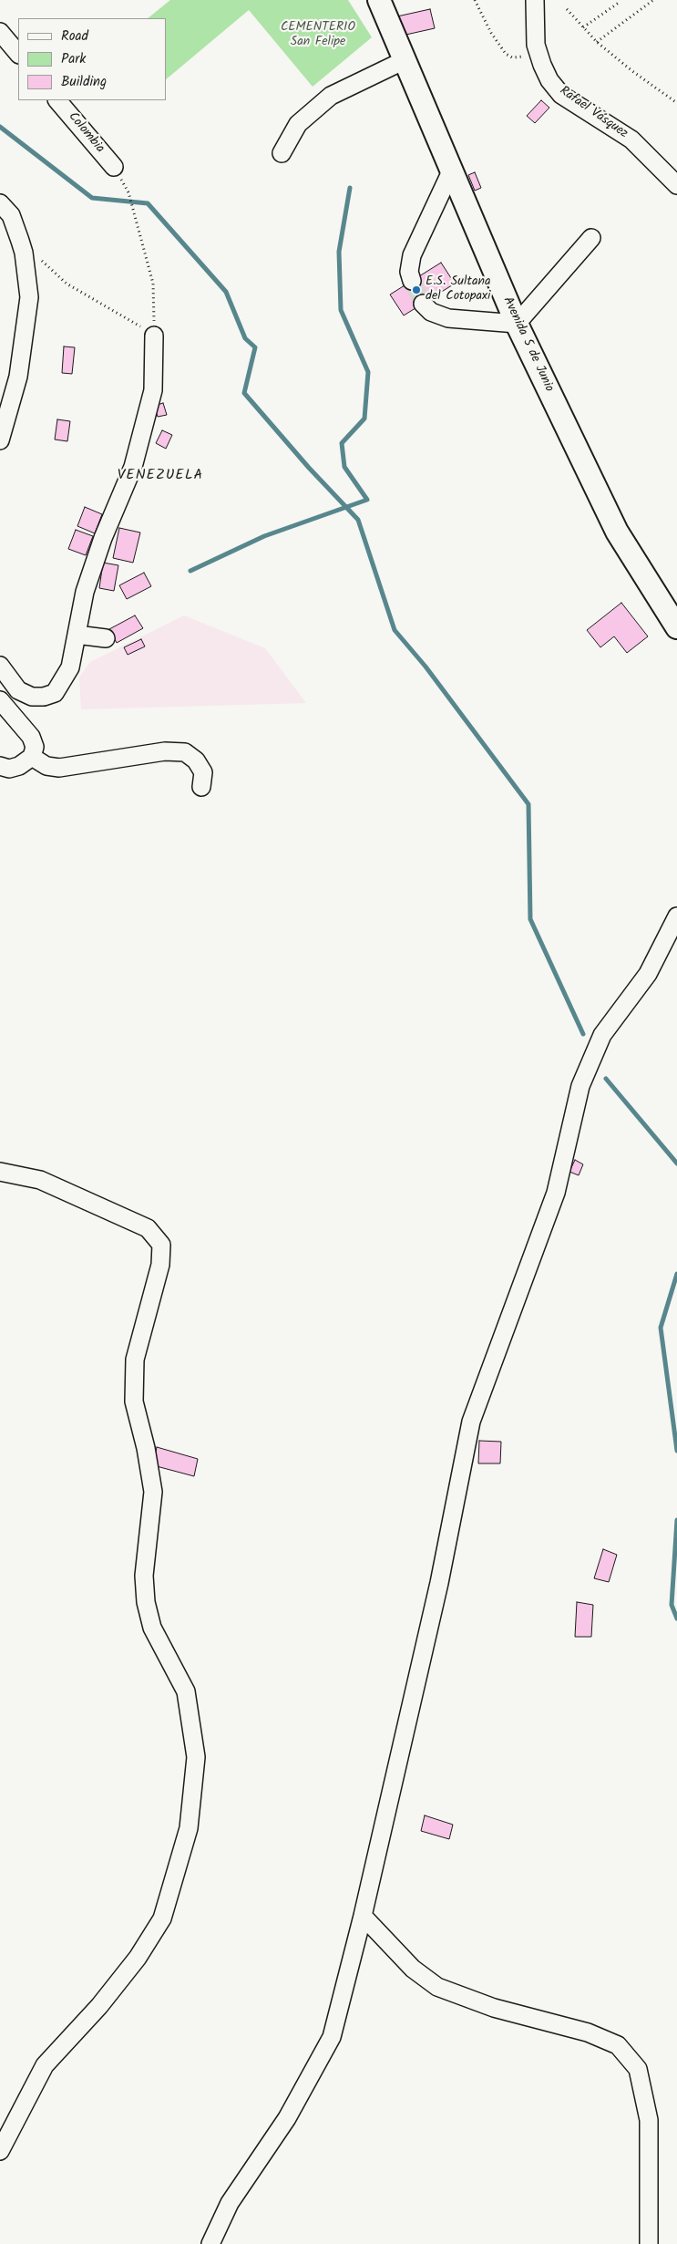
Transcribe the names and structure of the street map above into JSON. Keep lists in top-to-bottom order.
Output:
{
  "streets": {
    "main road": ["Avenida 5 de Junio"],
    "street": ["Rafael Vásquez", "Colombia"]
  },
  "districts": ["VENEZUELA"],
  "parks": ["CEMENTERIO San Felipe"],
  "places": ["E.S. Sultana del Cotopaxi"],
  "legend": ["Road", "Park", "Building"]
}
